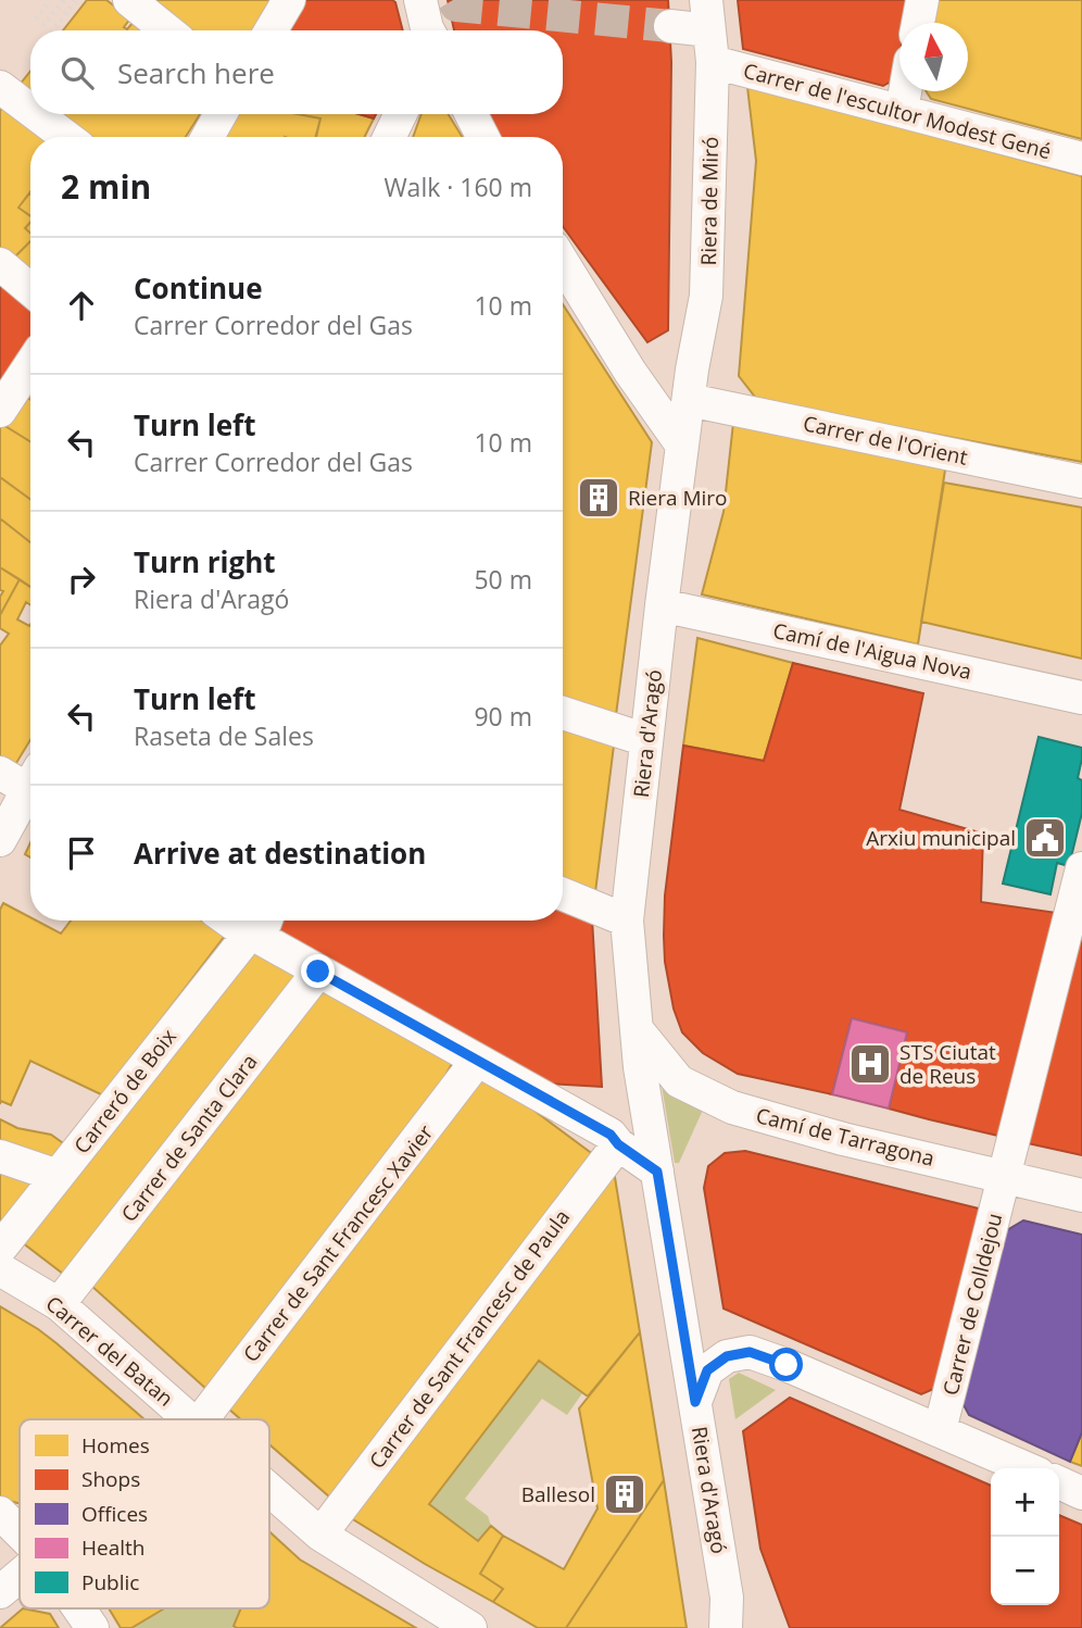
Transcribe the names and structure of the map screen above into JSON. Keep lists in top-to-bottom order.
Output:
{
  "streets": {
    "street": [
      "Carrer de l'escultor Modest Gené",
      "Riera de Miró",
      "Carrer de l'Orient",
      "Camí de l'Aigua Nova",
      "Riera d'Aragó",
      "Carreró de Boix",
      "Camí de Tarragona",
      "Carrer de Santa Clara",
      "Carrer de Sant Francesc Xavier",
      "Carrer de Colldejou",
      "Carrer de Sant Francesc de Paula",
      "Carrer del Batan"
    ]
  },
  "crossings": [
    ["Carrer de l'escultor Modest Gené", "Riera de Miró"],
    ["Riera de Miró", "Carrer de l'Orient"],
    ["Riera de Miró", "Riera d'Aragó"],
    ["Carrer de l'Orient", "Riera d'Aragó"],
    ["Camí de l'Aigua Nova", "Riera d'Aragó"],
    ["Riera d'Aragó", "Camí de Tarragona"],
    ["Riera d'Aragó", "Carrer de Sant Francesc de Paula"],
    ["Camí de Tarragona", "Carrer de Colldejou"],
    ["Carrer de Santa Clara", "Carrer del Batan"],
    ["Carrer de Sant Francesc de Paula", "Carrer del Batan"]
  ],
  "places": {
    "building": ["Riera Miro", "Ballesol"],
    "public building": ["Arxiu municipal"],
    "hospital": ["STS Ciutat de Reus"]
  },
  "legend": [
    "Homes",
    "Shops",
    "Offices",
    "Health",
    "Public"
  ],
  "north": "top",
  "page": {
    "search": "Search here",
    "heading": ["2 min", "Walk · 160 m"],
    "list": [
      ["Continue", "Carrer Corredor del Gas", "10 m"],
      ["Turn left", "Carrer Corredor del Gas", "10 m"],
      ["Turn right", "Riera d'Aragó", "50 m"],
      ["Turn left", "Raseta de Sales", "90 m"],
      "Arrive at destination"
    ],
    "map_buttons": ["+", "−"]
  }
}
